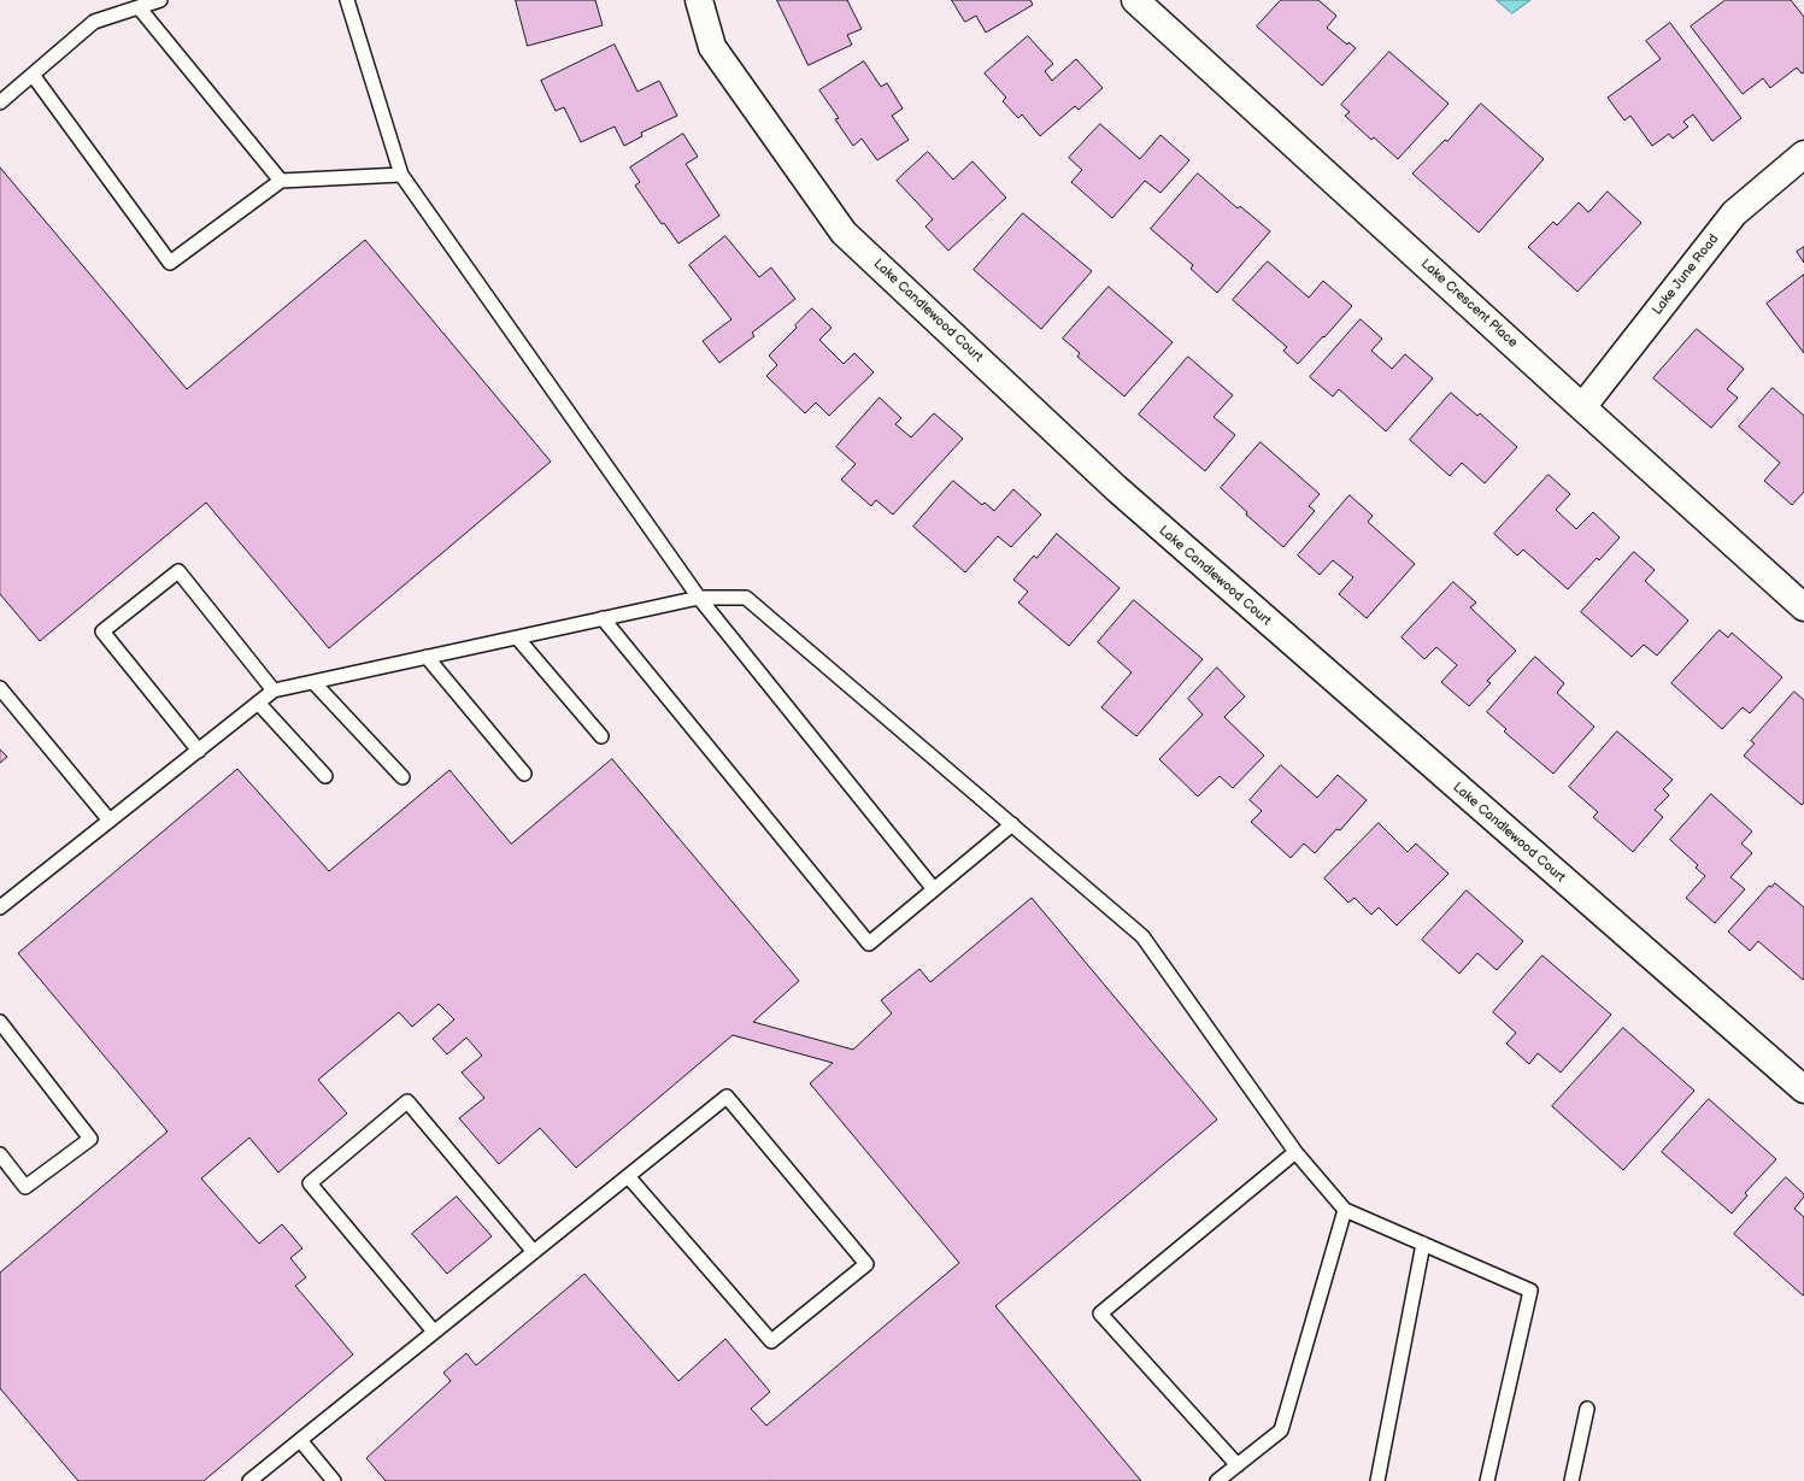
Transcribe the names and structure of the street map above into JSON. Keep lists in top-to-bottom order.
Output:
{
  "streets": {
    "street": ["Lake June Road", "Lake Crescent Place", "Lake Candlewood Court"]
  },
  "crossings": [
    ["Lake June Road", "Lake Crescent Place"]
  ]
}
